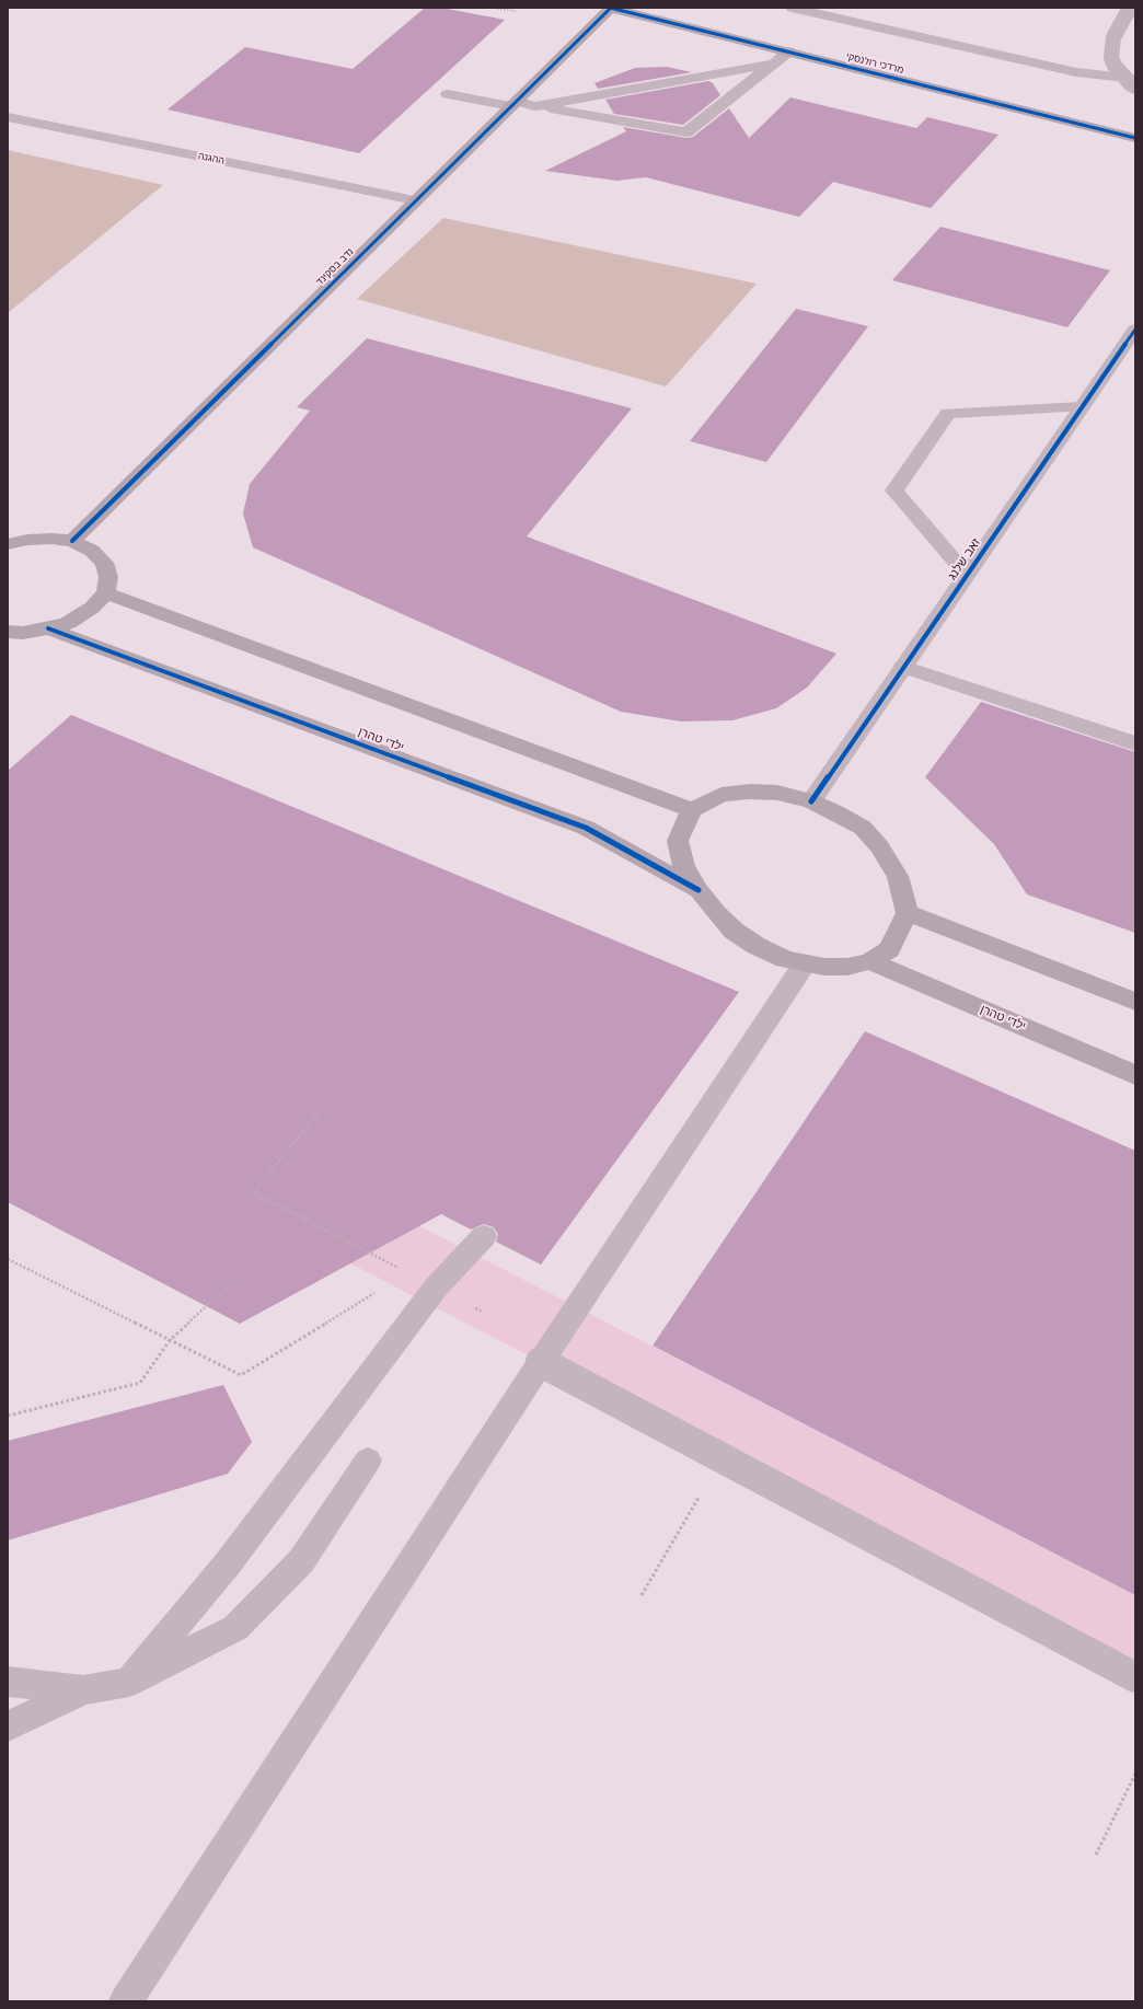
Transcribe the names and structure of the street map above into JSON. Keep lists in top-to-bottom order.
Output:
{
  "streets": {
    "street": [
      "מרדכי רוז'נסקי",
      "ההגנה",
      "נדב בסקינד",
      "זאב שלנג",
      "ילדי טהרן"
    ]
  },
  "crossings": [
    ["מרדכי רוז'נסקי", "נדב בסקינד"],
    ["ההגנה", "נדב בסקינד"]
  ]
}
